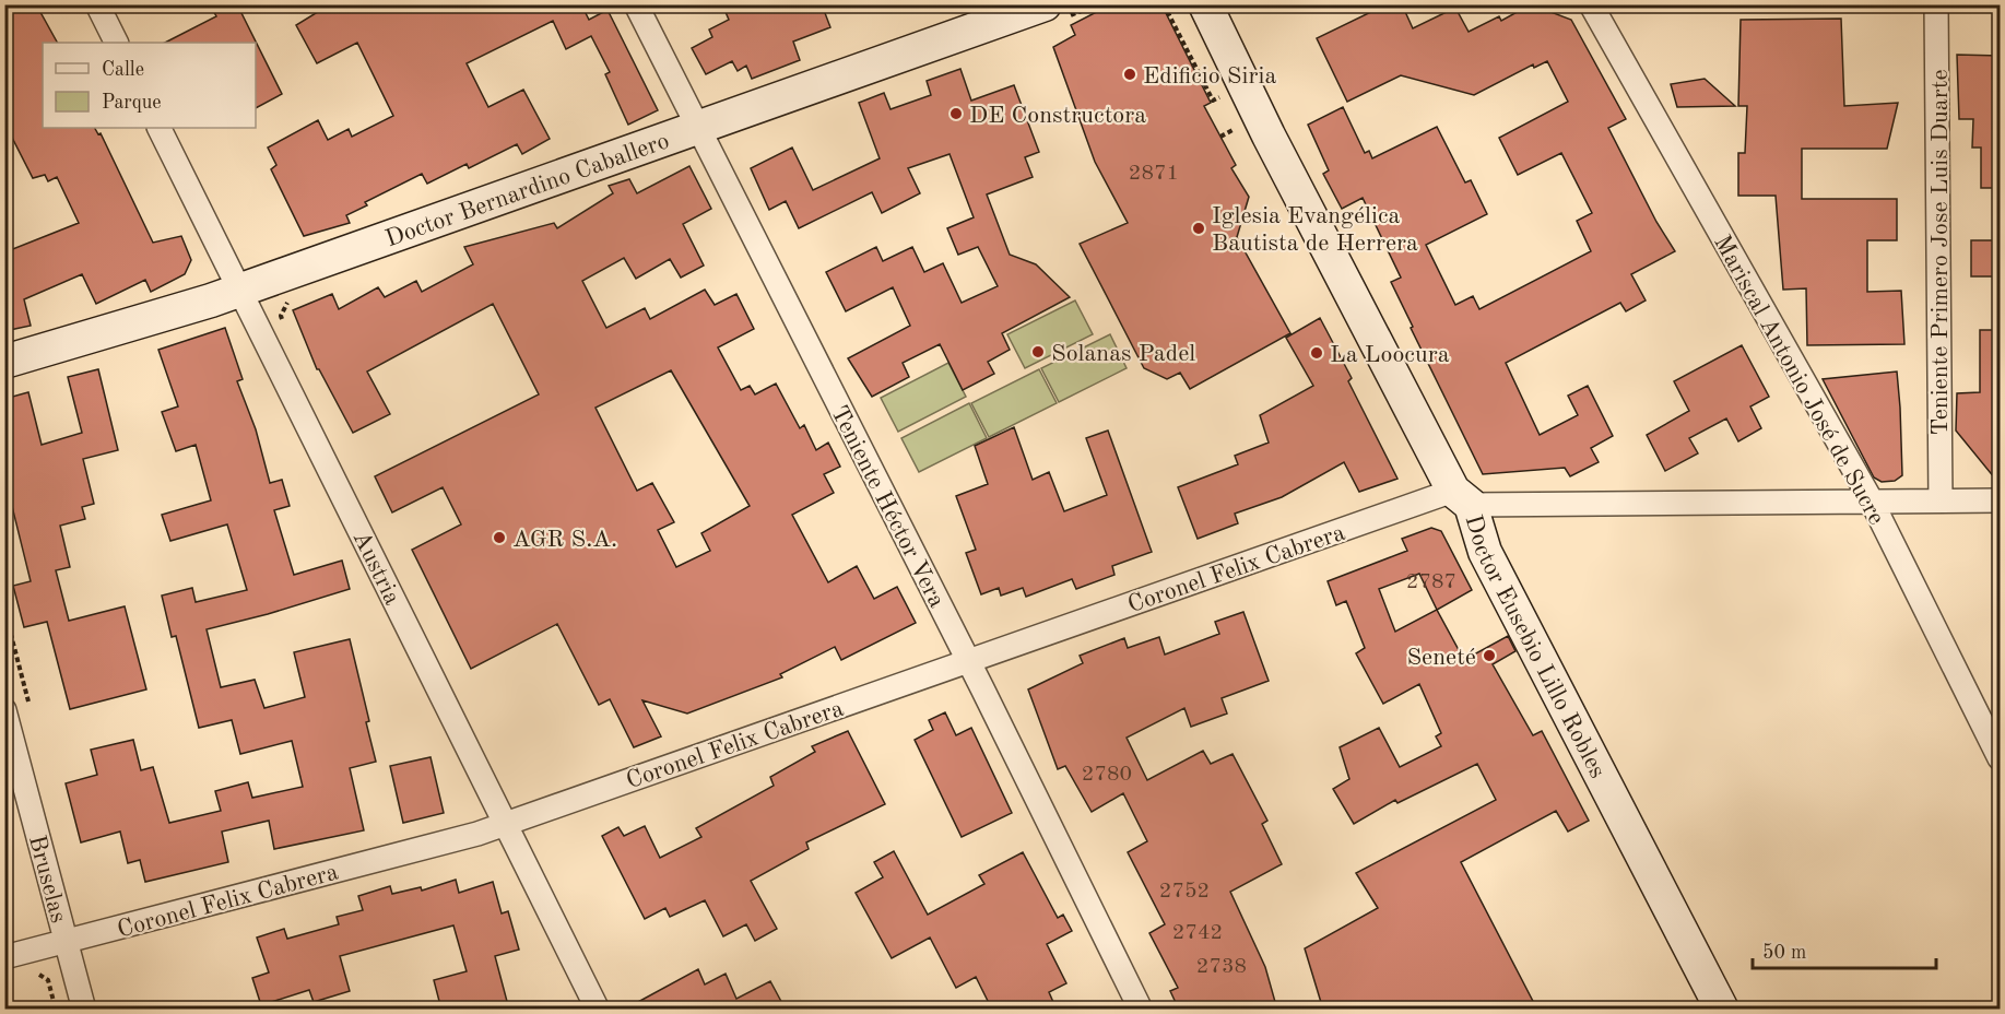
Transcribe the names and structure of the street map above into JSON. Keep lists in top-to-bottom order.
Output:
{
  "streets": {
    "main road": ["Doctor Bernardino Caballero", "Doctor Eusebio Lillo Robles"],
    "street": [
      "Teniente Primero Jose Luis Duarte",
      "Mariscal Antonio José de Sucre",
      "Teniente Héctor Vera",
      "Austria",
      "Coronel Felix Cabrera",
      "Bruselas"
    ]
  },
  "crossings": [
    ["Doctor Bernardino Caballero", "Teniente Héctor Vera"],
    ["Doctor Bernardino Caballero", "Austria"],
    ["Teniente Primero Jose Luis Duarte", "Coronel Felix Cabrera"],
    ["Mariscal Antonio José de Sucre", "Coronel Felix Cabrera"],
    ["Teniente Héctor Vera", "Coronel Felix Cabrera"],
    ["Austria", "Coronel Felix Cabrera"],
    ["Coronel Felix Cabrera", "Doctor Eusebio Lillo Robles"],
    ["Coronel Felix Cabrera", "Bruselas"]
  ],
  "places": [
    "Edificio Siria",
    "DE Constructora",
    "Iglesia Evangélica Bautista de Herrera",
    "Solanas Padel",
    "La Loocura",
    "AGR S.A.",
    "Seneté"
  ],
  "house_numbers": [
    "2871",
    "2787",
    "2780",
    "2752",
    "2742",
    "2738"
  ],
  "legend": ["Calle", "Parque"],
  "scale_bar": "50 m"
}
